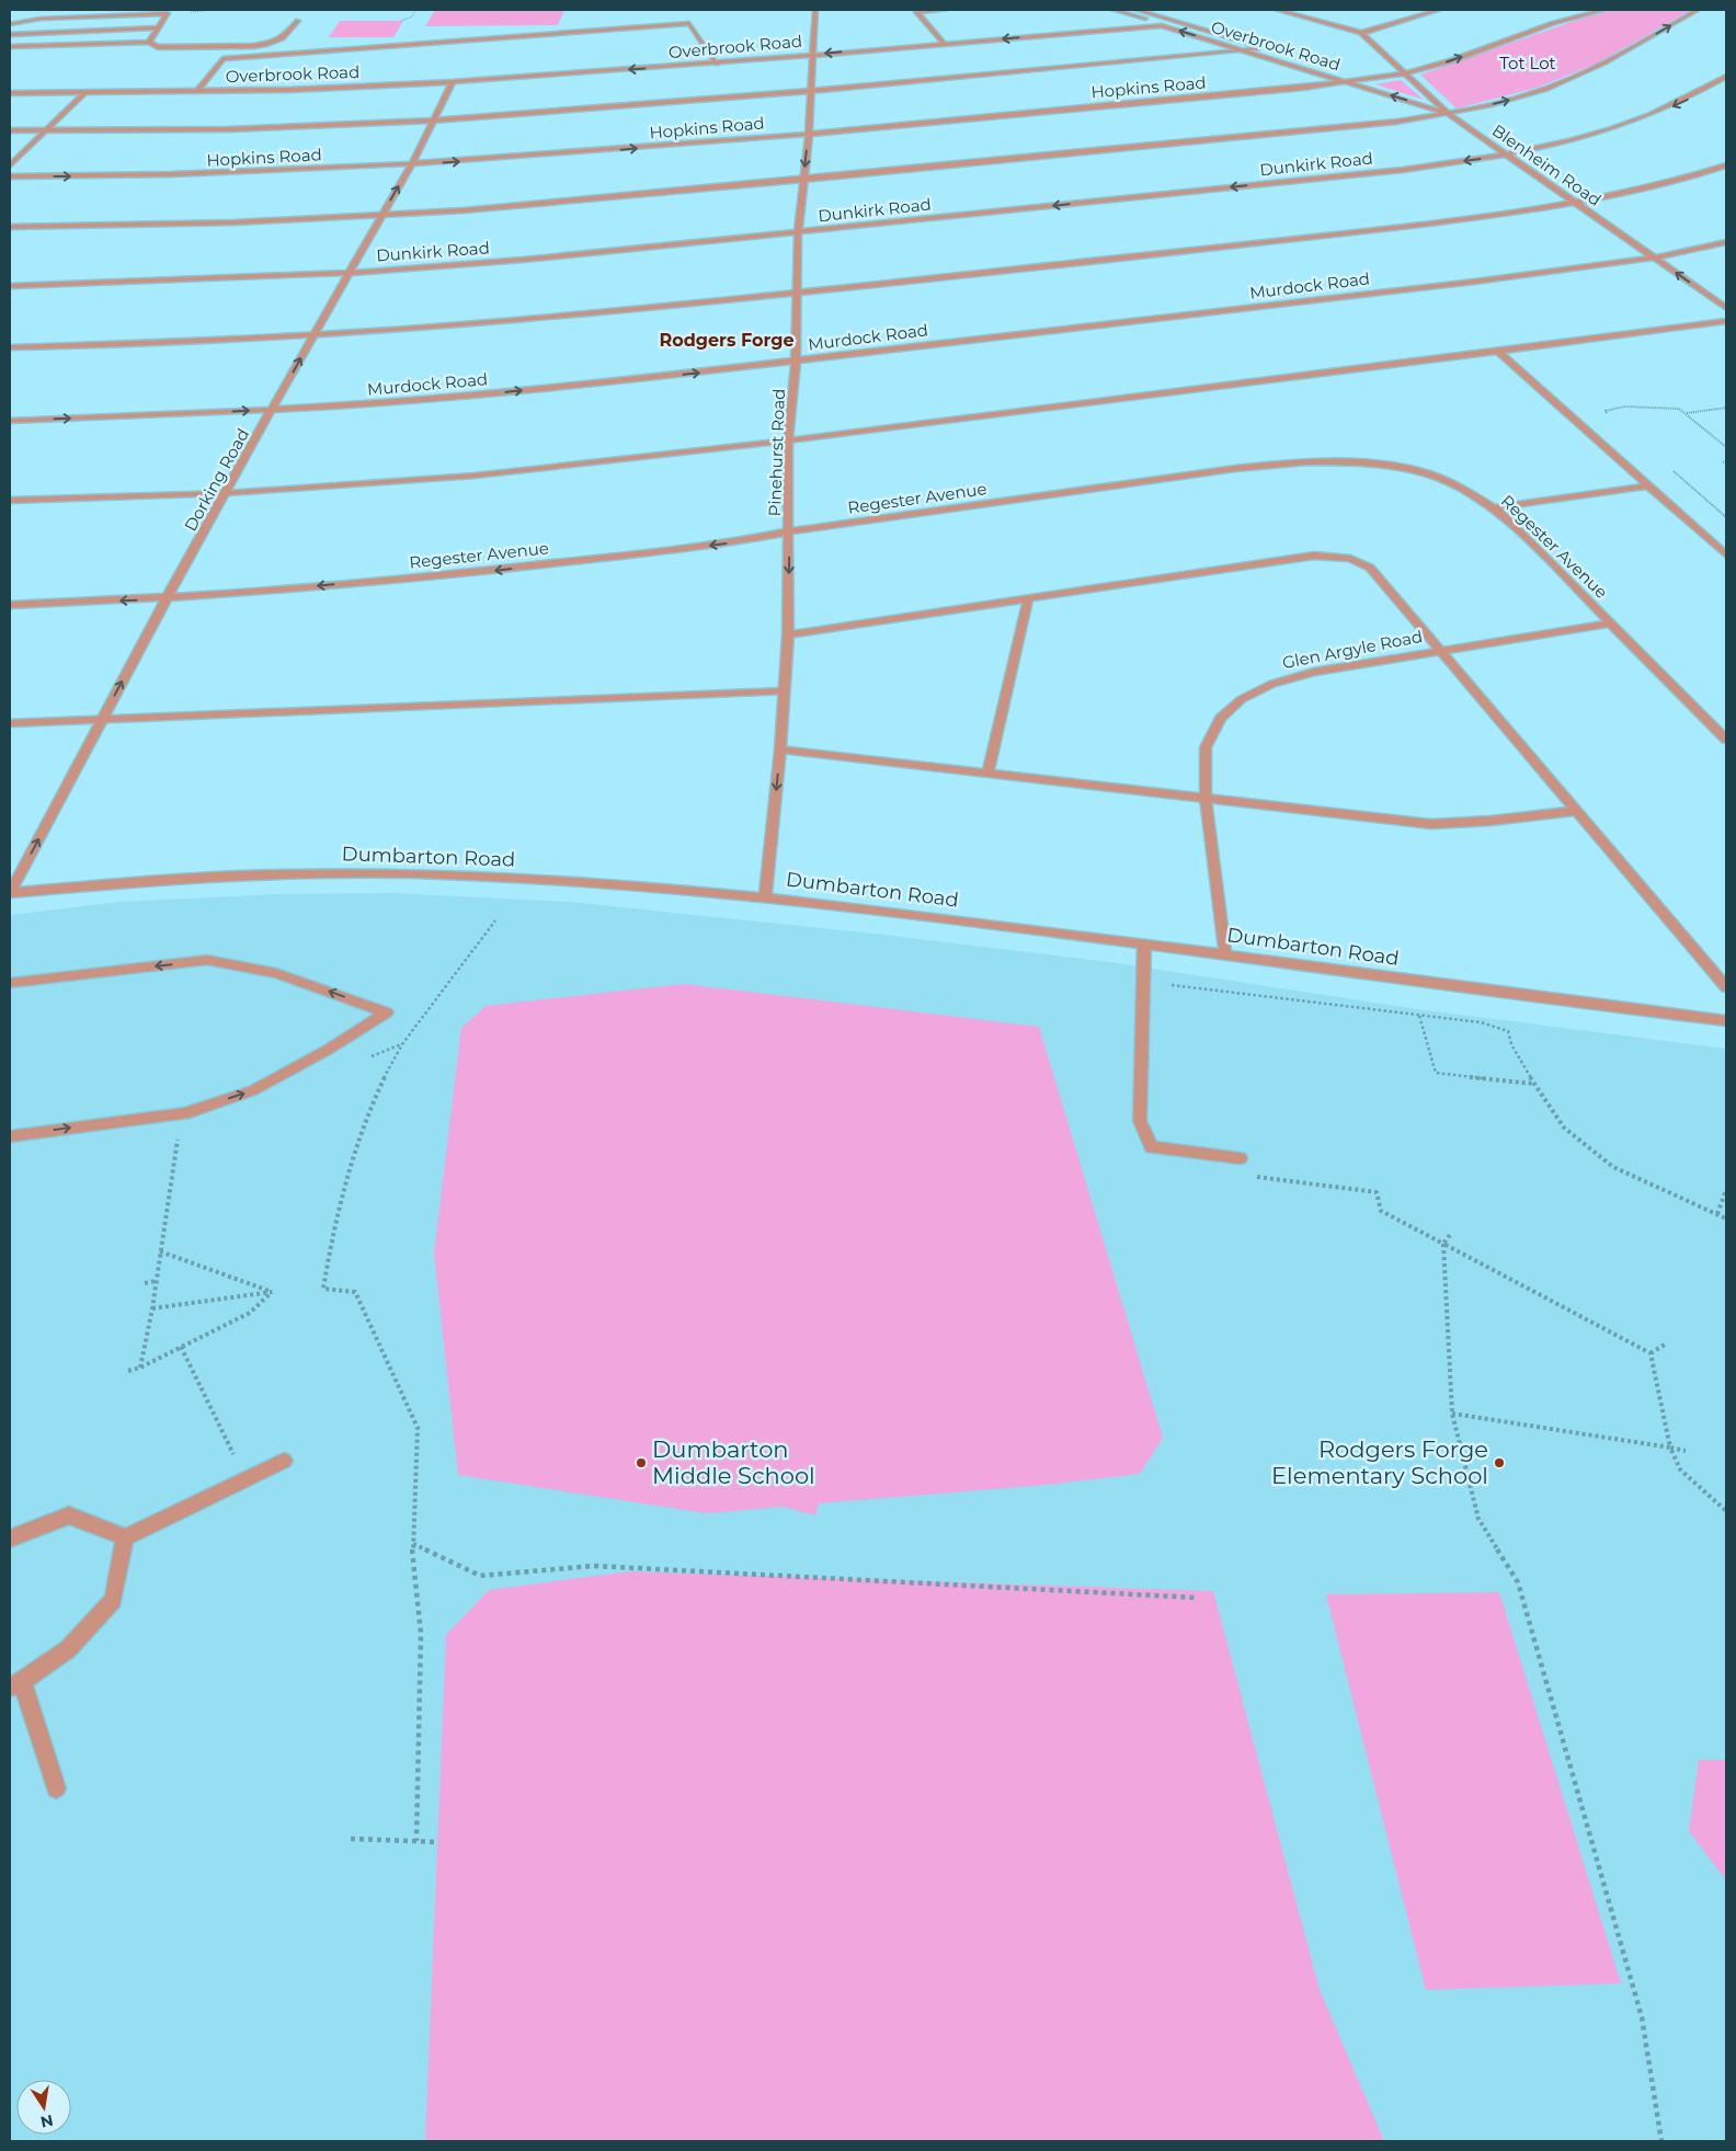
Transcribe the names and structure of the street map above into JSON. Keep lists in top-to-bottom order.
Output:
{
  "streets": {
    "street": [
      "Overbrook Road",
      "Hopkins Road",
      "Dunkirk Road",
      "Blenheim Road",
      "Murdock Road",
      "Pinehurst Road",
      "Dorking Road",
      "Regester Avenue",
      "Glen Argyle Road",
      "Dumbarton Road"
    ]
  },
  "crossings": [
    ["Overbrook Road", "Hopkins Road"],
    ["Overbrook Road", "Blenheim Road"],
    ["Overbrook Road", "Pinehurst Road"],
    ["Overbrook Road", "Dorking Road"],
    ["Hopkins Road", "Blenheim Road"],
    ["Hopkins Road", "Pinehurst Road"],
    ["Hopkins Road", "Dorking Road"],
    ["Dunkirk Road", "Blenheim Road"],
    ["Dunkirk Road", "Pinehurst Road"],
    ["Dunkirk Road", "Dorking Road"],
    ["Blenheim Road", "Murdock Road"],
    ["Murdock Road", "Pinehurst Road"],
    ["Murdock Road", "Dorking Road"],
    ["Pinehurst Road", "Regester Avenue"],
    ["Pinehurst Road", "Dumbarton Road"],
    ["Dorking Road", "Regester Avenue"],
    ["Dorking Road", "Dumbarton Road"],
    ["Regester Avenue", "Glen Argyle Road"],
    ["Glen Argyle Road", "Dumbarton Road"]
  ],
  "one_way": ["Dorking Road"],
  "districts": ["Rodgers Forge"],
  "parks": ["Tot Lot"],
  "places": ["Dumbarton Middle School", "Rodgers Forge Elementary School"],
  "north": "bottom"
}
